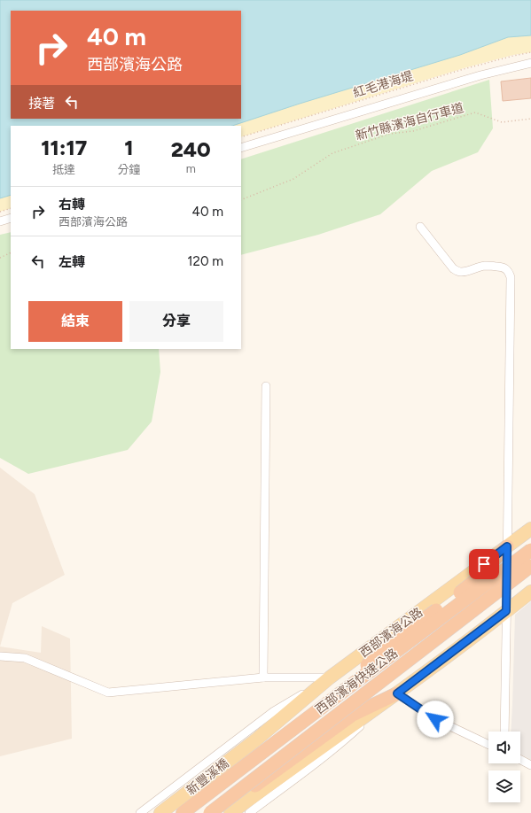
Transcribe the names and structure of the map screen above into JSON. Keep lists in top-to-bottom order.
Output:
{
  "streets": {
    "highway": ["西部濱海快速公路"],
    "main road": ["西部濱海公路", "新豐溪橋"],
    "path": ["紅毛港海堤", "新竹縣濱海自行車道"]
  },
  "crossings": [
    ["西部濱海公路", "新豐溪橋"]
  ],
  "page": {
    "turn": ["40 m", "西部濱海公路"],
    "then": "接著",
    "eta": [
      "11:17",
      "抵達",
      "1",
      "分鐘",
      "240",
      "m"
    ],
    "list": [
      {
        "name": "右轉",
        "note": "西部濱海公路",
        "value": "40 m"
      },
      {
        "name": "左轉",
        "value": "120 m"
      }
    ],
    "buttons": ["結束", "分享"]
  }
}
